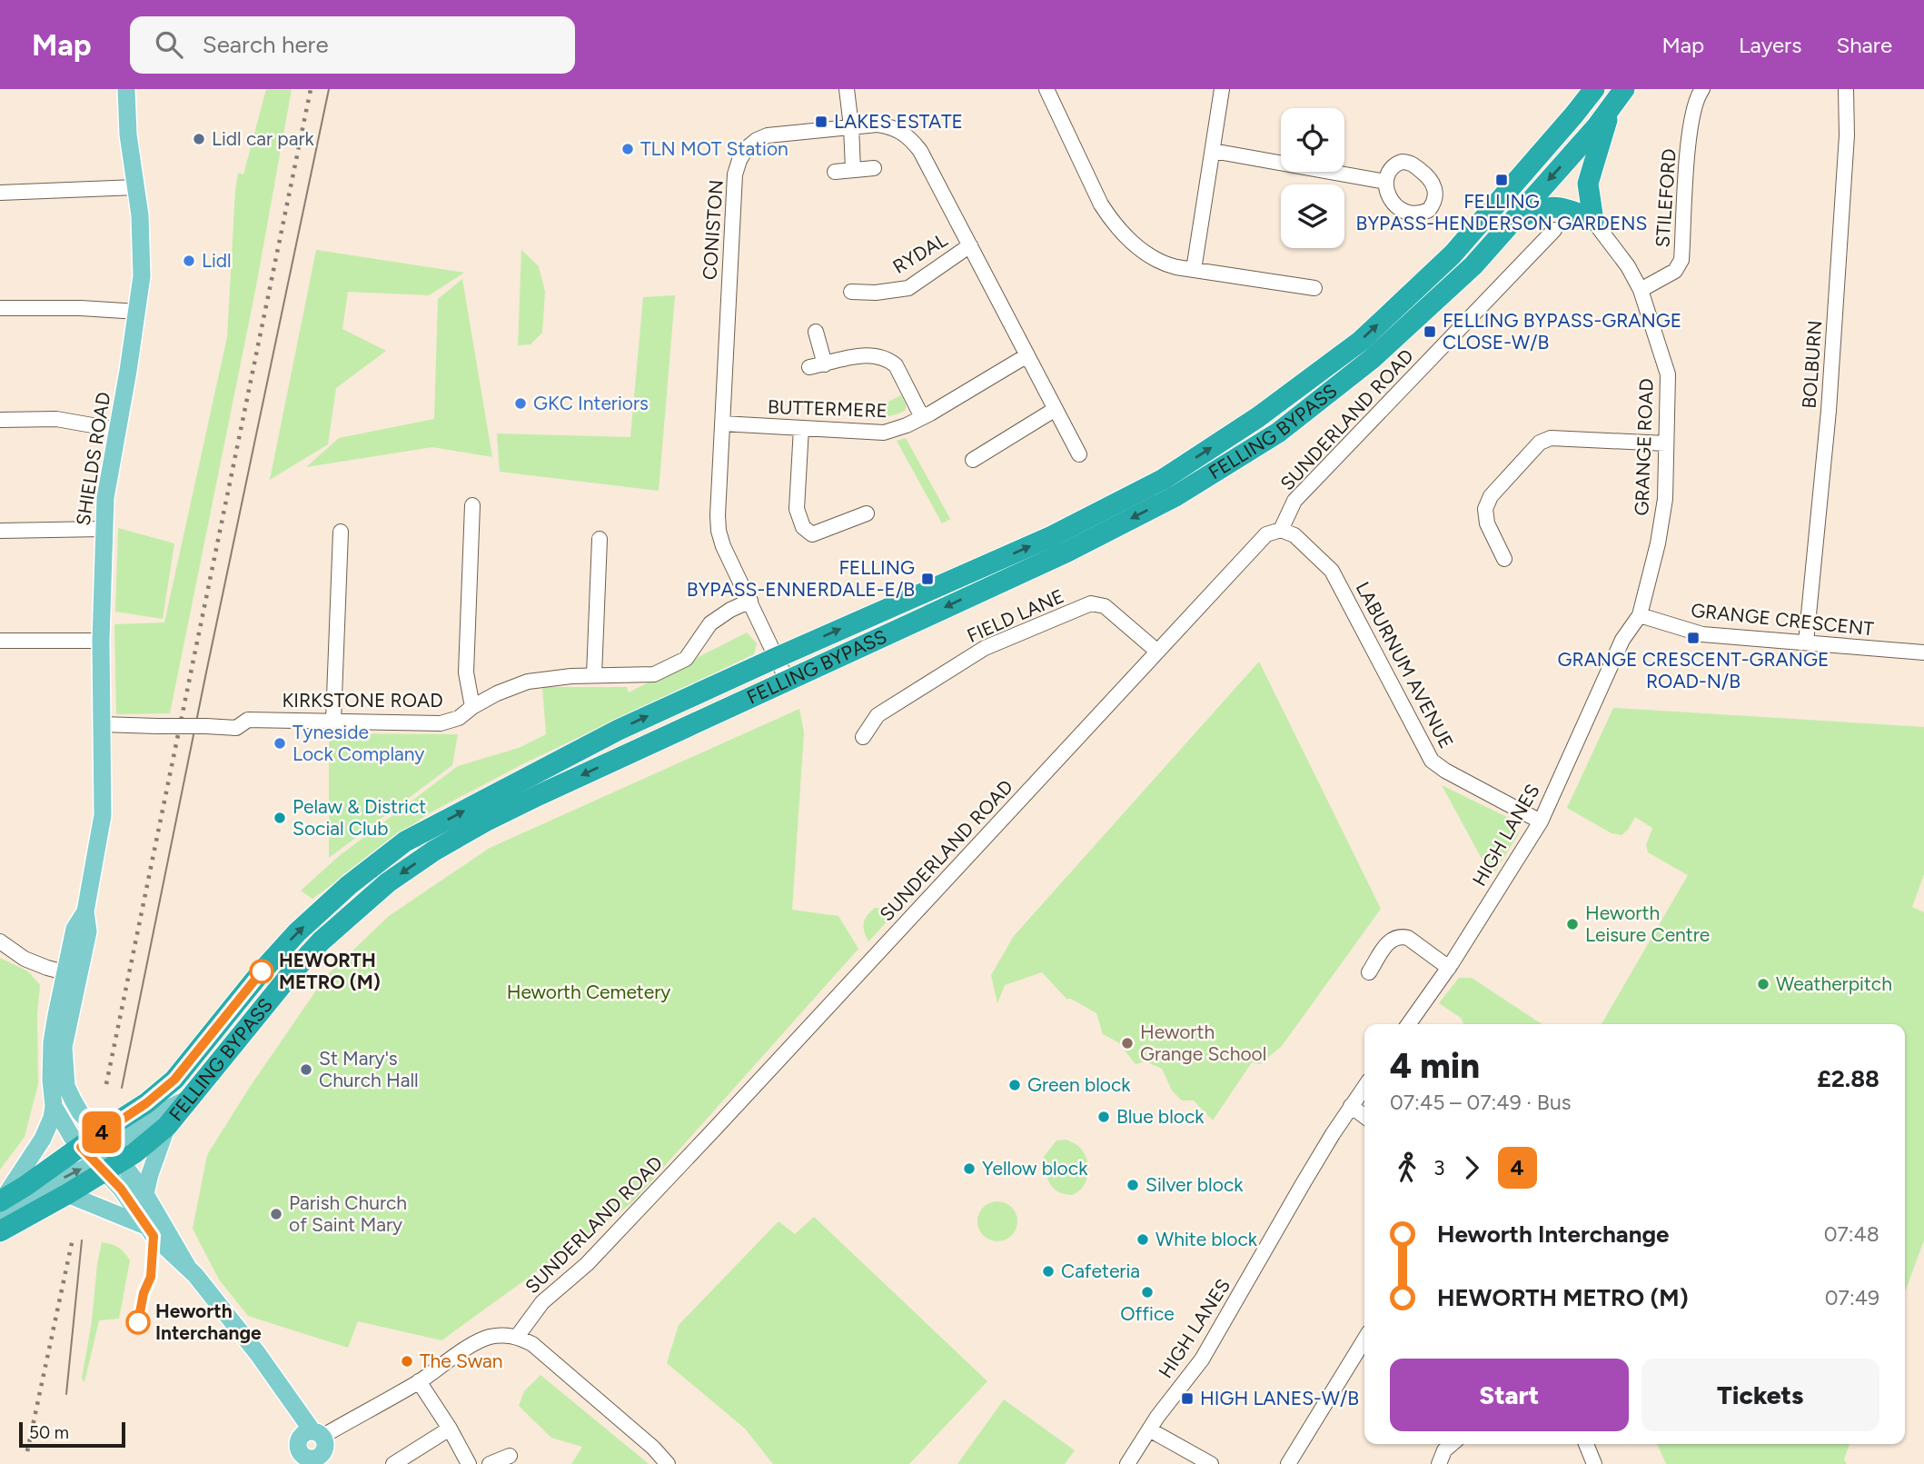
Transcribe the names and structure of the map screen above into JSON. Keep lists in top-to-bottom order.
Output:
{
  "streets": {
    "highway": ["FELLING BYPASS"],
    "main road": ["SHIELDS ROAD"],
    "street": [
      "STILEFORD",
      "CONISTON",
      "RYDAL",
      "BOLBURN",
      "BUTTERMERE",
      "SUNDERLAND ROAD",
      "GRANGE ROAD",
      "FIELD LANE",
      "GRANGE CRESCENT",
      "LABURNUM AVENUE",
      "KIRKSTONE ROAD",
      "HIGH LANES"
    ]
  },
  "crossings": [
    ["STILEFORD", "GRANGE ROAD"],
    ["CONISTON", "RYDAL"],
    ["CONISTON", "BUTTERMERE"],
    ["CONISTON", "FELLING BYPASS"],
    ["CONISTON", "KIRKSTONE ROAD"],
    ["BOLBURN", "GRANGE CRESCENT"],
    ["SUNDERLAND ROAD", "FIELD LANE"],
    ["SUNDERLAND ROAD", "LABURNUM AVENUE"],
    ["GRANGE ROAD", "GRANGE CRESCENT"],
    ["GRANGE ROAD", "HIGH LANES"],
    ["SHIELDS ROAD", "KIRKSTONE ROAD"],
    ["GRANGE CRESCENT", "HIGH LANES"],
    ["LABURNUM AVENUE", "HIGH LANES"]
  ],
  "parks": ["Heworth Cemetery"],
  "places": {
    "transit": [
      "LAKES ESTATE",
      "FELLING BYPASS-HENDERSON GARDENS",
      "FELLING BYPASS-GRANGE CLOSE-W/B",
      "FELLING BYPASS-ENNERDALE-E/B",
      "GRANGE CRESCENT-GRANGE ROAD-N/B",
      "HIGH LANES-W/B"
    ],
    "other": [
      "Lidl car park",
      "TLN MOT Station",
      "Lidl",
      "GKC Interiors",
      "Tyneside Lock Complany",
      "Pelaw & District Social Club",
      "Heworth Leisure Centre",
      "HEWORTH METRO (M)",
      "Weatherpitch",
      "Heworth Grange School",
      "St Mary's Church Hall",
      "Green block",
      "Blue block",
      "Yellow block",
      "Silver block",
      "Parish Church of Saint Mary",
      "White block",
      "Cafeteria",
      "Office",
      "Heworth Interchange",
      "The Swan"
    ]
  },
  "lines": ["bus line 4"],
  "scale_bar": "50 m",
  "page": {
    "header": "Map",
    "search": "Search here",
    "nav": ["Map", "Layers", "Share"],
    "on_map": "4",
    "heading": ["4 min", "07:45 – 07:49 · Bus", "£2.88"],
    "legs": ["3", "4"],
    "list": [
      {
        "name": "Heworth Interchange",
        "value": "07:48"
      },
      {
        "name": "HEWORTH METRO (M)",
        "value": "07:49"
      }
    ],
    "buttons": ["Start", "Tickets"],
    "scale": "50 m"
  }
}
